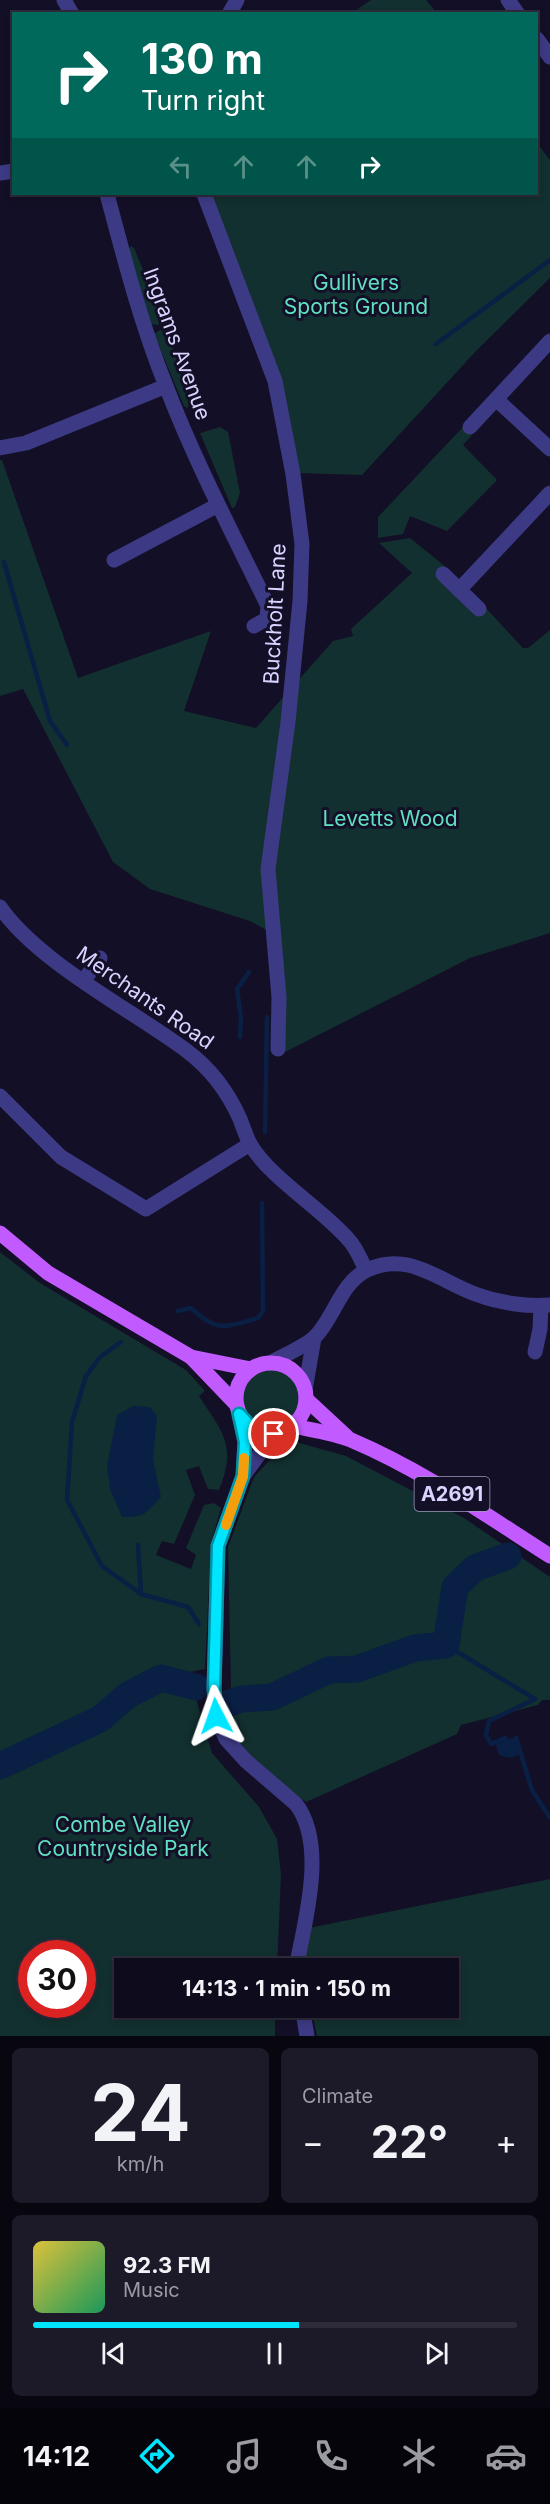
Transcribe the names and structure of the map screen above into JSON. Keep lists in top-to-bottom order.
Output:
{
  "streets": {
    "main road": ["A2691"],
    "street": ["Ingrams Avenue", "Buckholt Lane", "Merchants Road"]
  },
  "parks": ["Gullivers Sports Ground", "Levetts Wood", "Combe Valley Countryside Park"],
  "page": {
    "turn": ["130 m", "Turn right"],
    "limit": "30",
    "trip": "14:13 · 1 min · 150 m",
    "tile": [
      ["24", "km/h"],
      "Climate"
    ],
    "heat": ["−", "22°", "+"],
    "song": ["92.3 FM", "Music"],
    "tabs": "14:12"
  }
}
